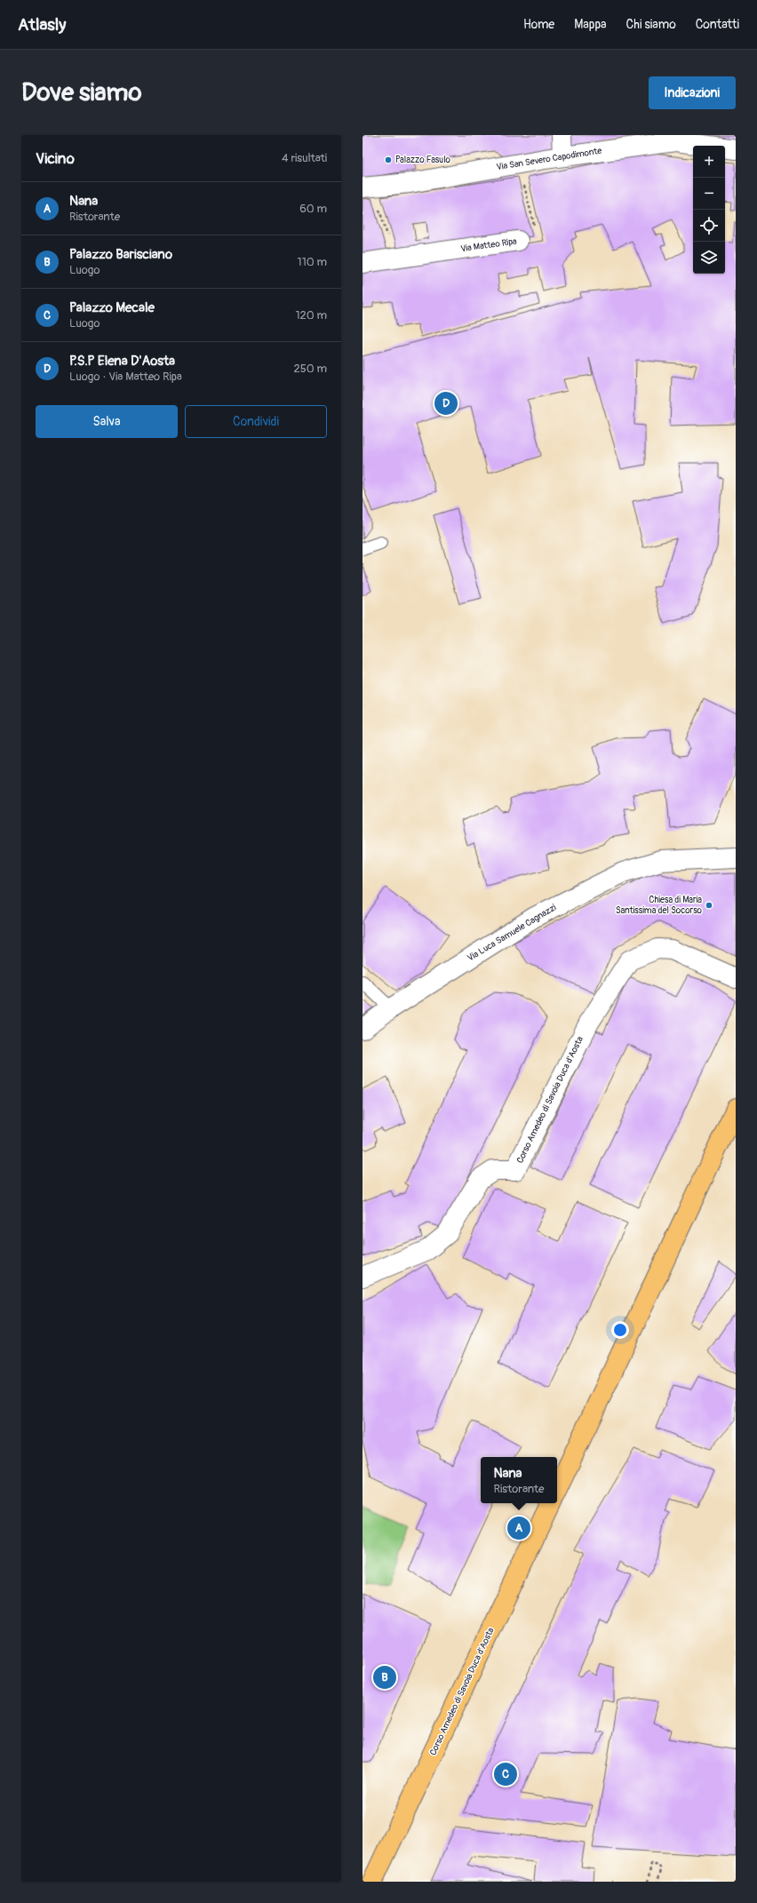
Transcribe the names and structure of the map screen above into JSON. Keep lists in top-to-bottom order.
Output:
{
  "streets": {
    "main road": ["Corso Amedeo di Savoia Duca d'Aosta"],
    "street": ["Via San Severo Capodimonte", "Via Matteo Ripa", "Via Luca Samuele Cagnazzi"]
  },
  "crossings": [
    ["Via San Severo Capodimonte", "Via Matteo Ripa"]
  ],
  "places": ["Palazzo Fasulo", "Chiesa di Maria Santissima del Socorso"],
  "page": {
    "header": "Atlasly",
    "nav": [
      "Home",
      "Mappa",
      "Chi siamo",
      "Contatti"
    ],
    "buttons": [
      "Indicazioni",
      ["Salva", "Condividi"]
    ],
    "title": "Dove siamo",
    "heading": ["Vicino", "4 risultati"],
    "map_buttons": ["+", "−"],
    "list": [
      {
        "mark": "A",
        "name": "Nana",
        "note": "Ristorante",
        "value": "60 m"
      },
      {
        "mark": "B",
        "name": "Palazzo Barisciano",
        "note": "Luogo",
        "value": "110 m"
      },
      {
        "mark": "C",
        "name": "Palazzo Mecale",
        "note": "Luogo",
        "value": "120 m"
      },
      {
        "mark": "D",
        "name": "P.S.P Elena D'Aosta",
        "note": "Luogo · Via Matteo Ripa",
        "value": "250 m"
      }
    ],
    "pins": [
      "D",
      "A",
      "B",
      "C"
    ],
    "popup": ["Nana", "Ristorante"]
  }
}
